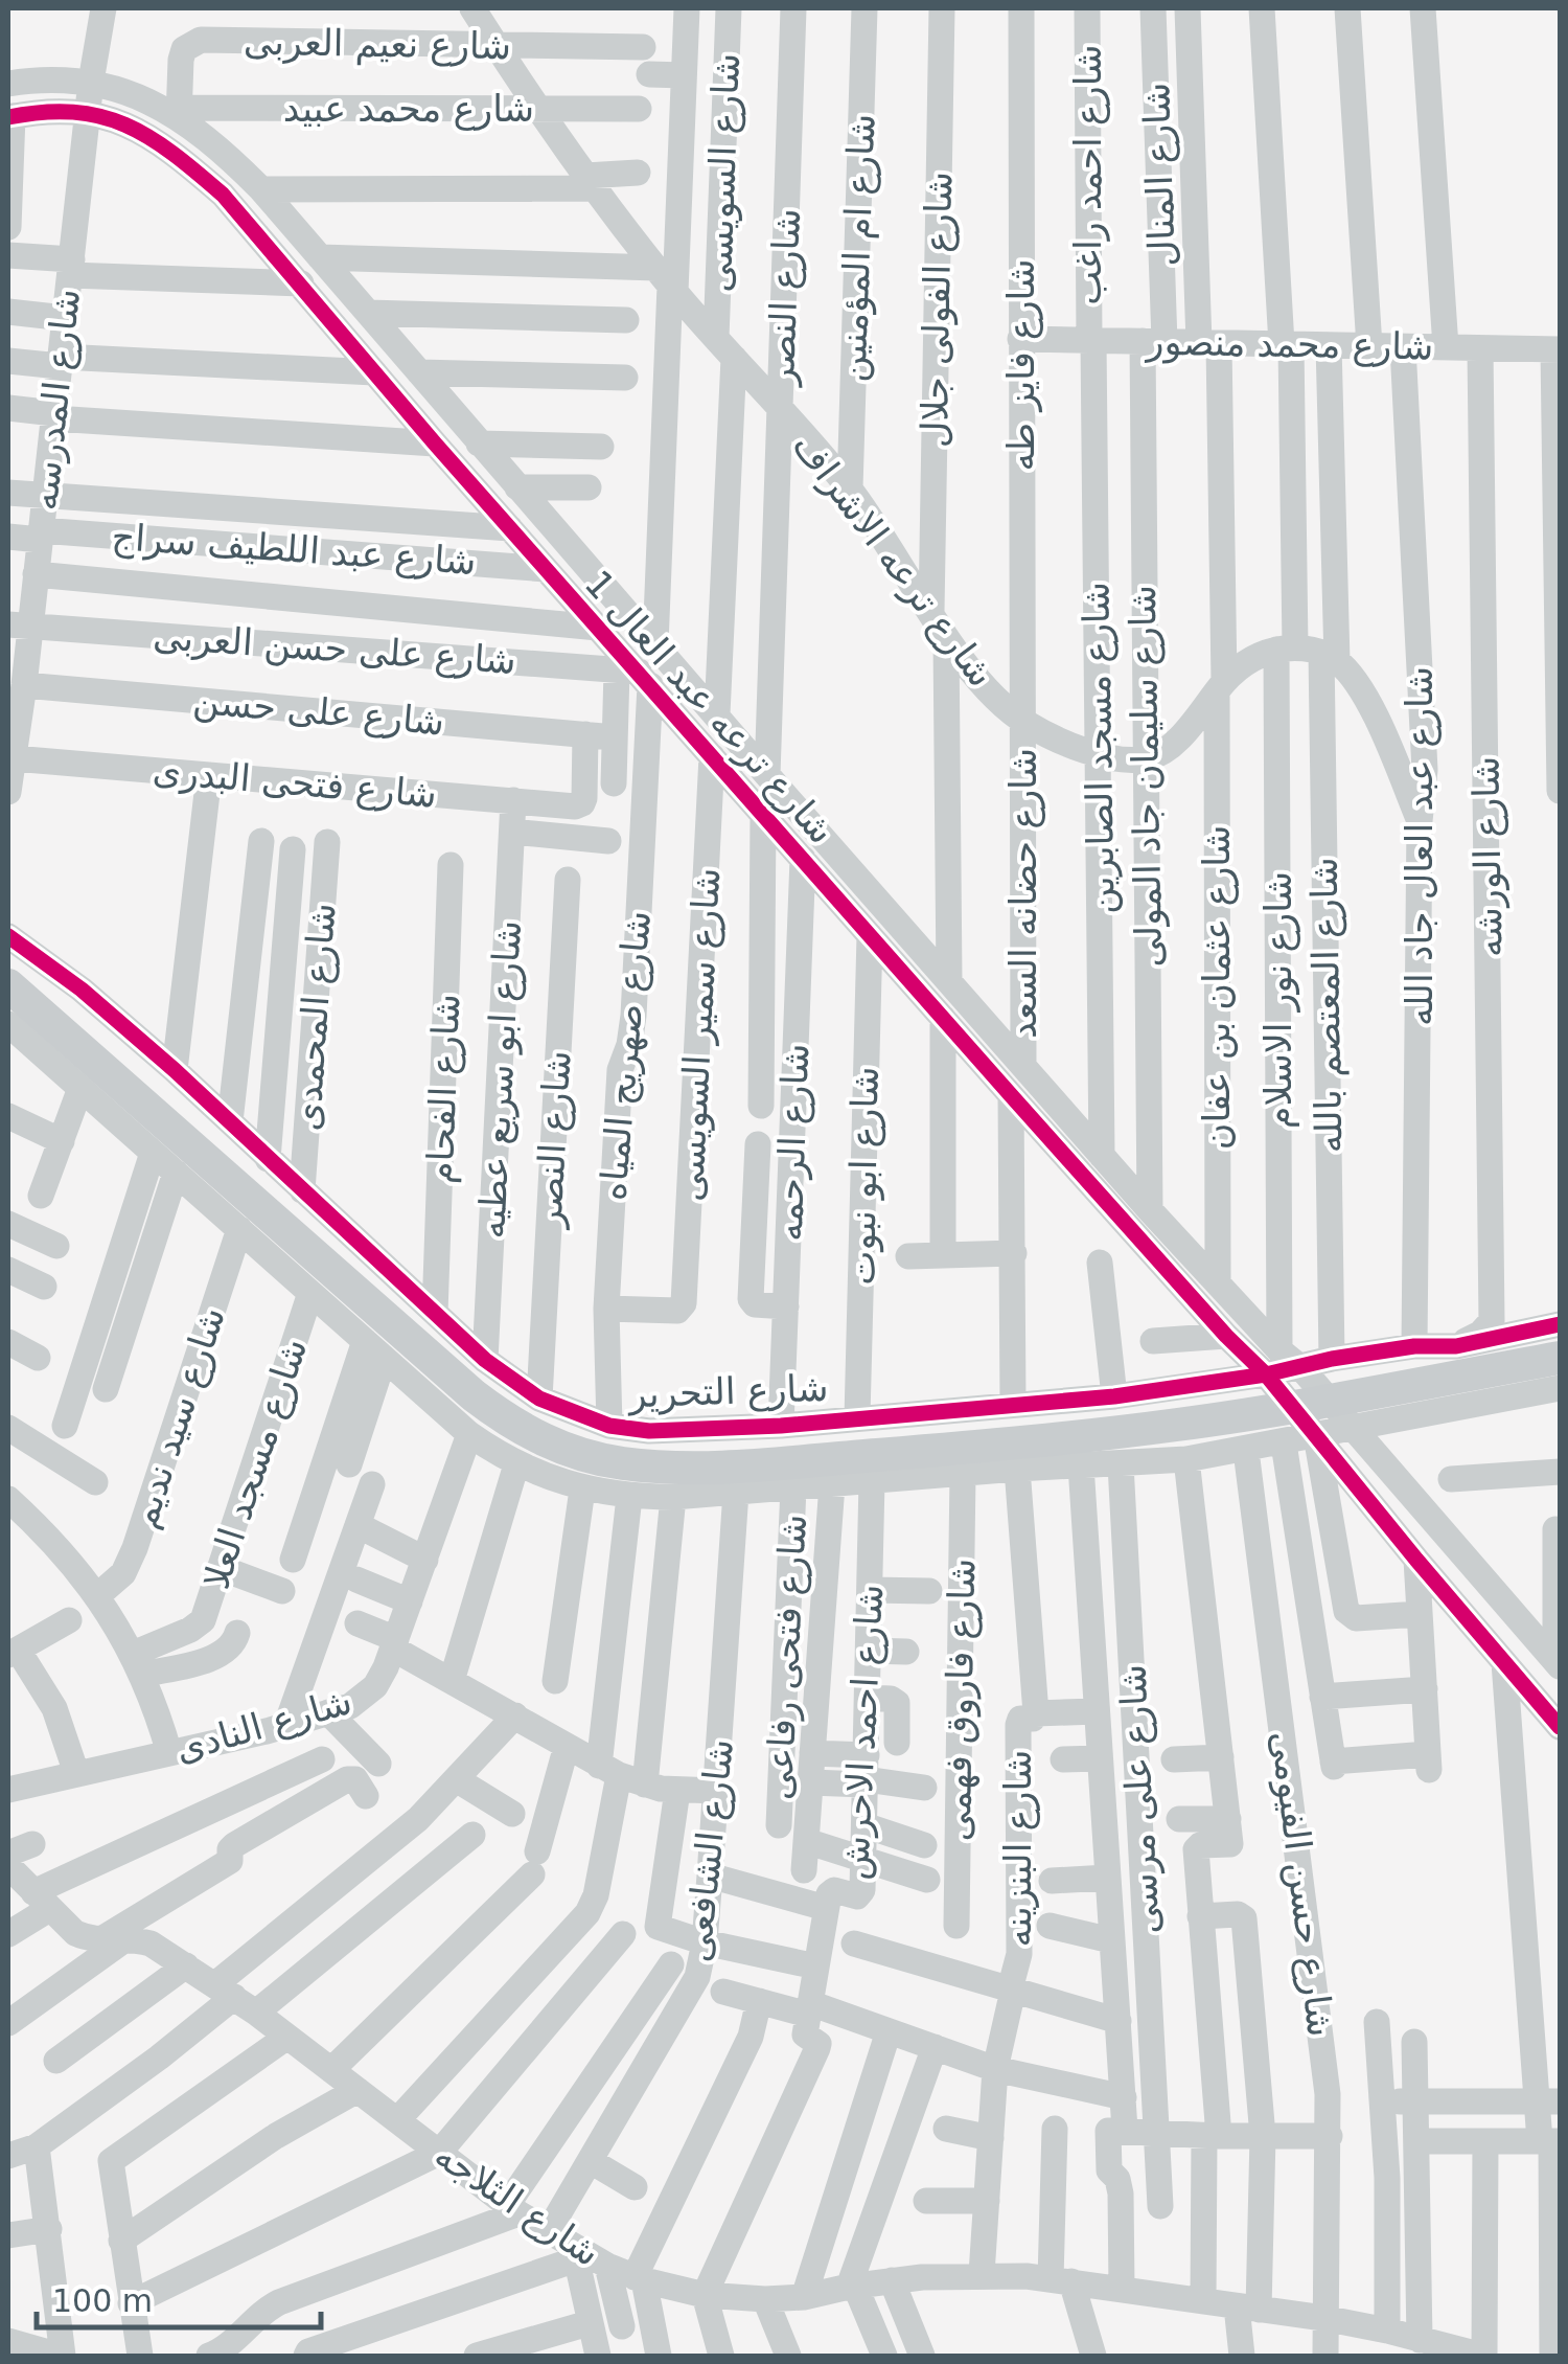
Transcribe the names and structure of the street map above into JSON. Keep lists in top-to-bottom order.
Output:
{
  "streets": {
    "street": [
      "شارع نعيم العربى",
      "شارع محمد عبيد",
      "شارع السويسى",
      "شارع احمد راغب",
      "شارع المنال",
      "شارع ام المؤمنين",
      "شارع النصر",
      "شارع الفولى جلال",
      "شارع محمد منصور",
      "شارع فايز طه",
      "شارع المدرسه",
      "شارع عبد اللطيف سراج",
      "شارع ترعه الاشراف",
      "شارع على حسن العربى",
      "شارع ترعه عبد العال 1",
      "شارع على حسن",
      "شارع مسجد الصابرين",
      "شارع سليمان جاد المولى",
      "شارع فتحى البدرى",
      "شارع عبد العال جاد الله",
      "شارع الورشه",
      "شارع حضانه السعد",
      "شارع عثمان بن عفان",
      "شارع نور الاسلام",
      "شارع المعتصم بالله",
      "شارع المحمدى",
      "شارع سمير السويسى",
      "شارع صهريج المياه",
      "شارع ابو سريع عطيه",
      "شارع الفحام",
      "شارع الرحمه",
      "شارع ابو نبوت",
      "شارع التحرير",
      "شارع سيد نديم",
      "شارع مسجد العلا",
      "شارع فتحى رفاعى",
      "شارع فاروق فهمى",
      "شارع النادى",
      "شارع احمد الاحرش",
      "شارع على مرسى",
      "شارع البنزينه",
      "شارع الشافعى",
      "شارع حسن الفيومى",
      "شارع الثلاجه"
    ]
  },
  "crossings": [
    ["شارع نعيم العربى", "شارع محمد عبيد"],
    ["شارع نعيم العربى", "شارع ترعه الاشراف"],
    ["شارع نعيم العربى", "شارع ترعه عبد العال 1"],
    ["شارع محمد عبيد", "شارع ترعه الاشراف"],
    ["شارع محمد عبيد", "شارع ترعه عبد العال 1"],
    ["شارع السويسى", "شارع ترعه الاشراف"],
    ["شارع السويسى", "شارع ترعه عبد العال 1"],
    ["شارع احمد راغب", "شارع محمد منصور"],
    ["شارع احمد راغب", "شارع مسجد الصابرين"],
    ["شارع المنال", "شارع محمد منصور"],
    ["شارع المنال", "شارع سليمان جاد المولى"],
    ["شارع ام المؤمنين", "شارع ترعه الاشراف"],
    ["شارع النصر", "شارع ترعه الاشراف"],
    ["شارع النصر", "شارع ترعه عبد العال 1"],
    ["شارع النصر", "شارع التحرير"],
    ["شارع الفولى جلال", "شارع ترعه الاشراف"],
    ["شارع محمد منصور", "شارع فايز طه"],
    ["شارع محمد منصور", "شارع مسجد الصابرين"],
    ["شارع محمد منصور", "شارع سليمان جاد المولى"],
    ["شارع محمد منصور", "شارع عبد العال جاد الله"],
    ["شارع محمد منصور", "شارع الورشه"],
    ["شارع محمد منصور", "شارع عثمان بن عفان"],
    ["شارع محمد منصور", "شارع نور الاسلام"],
    ["شارع فايز طه", "شارع ترعه الاشراف"],
    ["شارع فايز طه", "شارع حضانه السعد"],
    ["شارع المدرسه", "شارع عبد اللطيف سراج"],
    ["شارع المدرسه", "شارع على حسن العربى"],
    ["شارع المدرسه", "شارع ترعه عبد العال 1"],
    ["شارع المدرسه", "شارع على حسن"],
    ["شارع المدرسه", "شارع فتحى البدرى"],
    ["شارع عبد اللطيف سراج", "شارع ترعه عبد العال 1"],
    ["شارع ترعه الاشراف", "شارع مسجد الصابرين"],
    ["شارع ترعه الاشراف", "شارع سليمان جاد المولى"],
    ["شارع ترعه الاشراف", "شارع حضانه السعد"],
    ["شارع على حسن العربى", "شارع ترعه عبد العال 1"],
    ["شارع على حسن العربى", "شارع صهريج المياه"],
    ["شارع ترعه عبد العال 1", "شارع مسجد الصابرين"],
    ["شارع ترعه عبد العال 1", "شارع سليمان جاد المولى"],
    ["شارع ترعه عبد العال 1", "شارع حضانه السعد"],
    ["شارع ترعه عبد العال 1", "شارع عثمان بن عفان"],
    ["شارع ترعه عبد العال 1", "شارع نور الاسلام"],
    ["شارع ترعه عبد العال 1", "شارع سمير السويسى"],
    ["شارع ترعه عبد العال 1", "شارع صهريج المياه"],
    ["شارع ترعه عبد العال 1", "شارع الرحمه"],
    ["شارع ترعه عبد العال 1", "شارع ابو نبوت"],
    ["شارع ترعه عبد العال 1", "شارع التحرير"],
    ["شارع على حسن", "شارع فتحى البدرى"],
    ["شارع فتحى البدرى", "شارع ابو سريع عطيه"],
    ["شارع عبد العال جاد الله", "شارع التحرير"],
    ["شارع نور الاسلام", "شارع المعتصم بالله"],
    ["شارع المعتصم بالله", "شارع التحرير"],
    ["شارع المحمدى", "شارع التحرير"],
    ["شارع سمير السويسى", "شارع صهريج المياه"],
    ["شارع صهريج المياه", "شارع التحرير"],
    ["شارع ابو سريع عطيه", "شارع التحرير"],
    ["شارع الفحام", "شارع التحرير"],
    ["شارع الرحمه", "شارع التحرير"],
    ["شارع ابو نبوت", "شارع التحرير"],
    ["شارع احمد الاحرش", "شارع الثلاجه"],
    ["شارع الشافعى", "شارع الثلاجه"],
    ["شارع حسن الفيومى", "شارع الثلاجه"]
  ],
  "scale_bar": "100 m"
}
